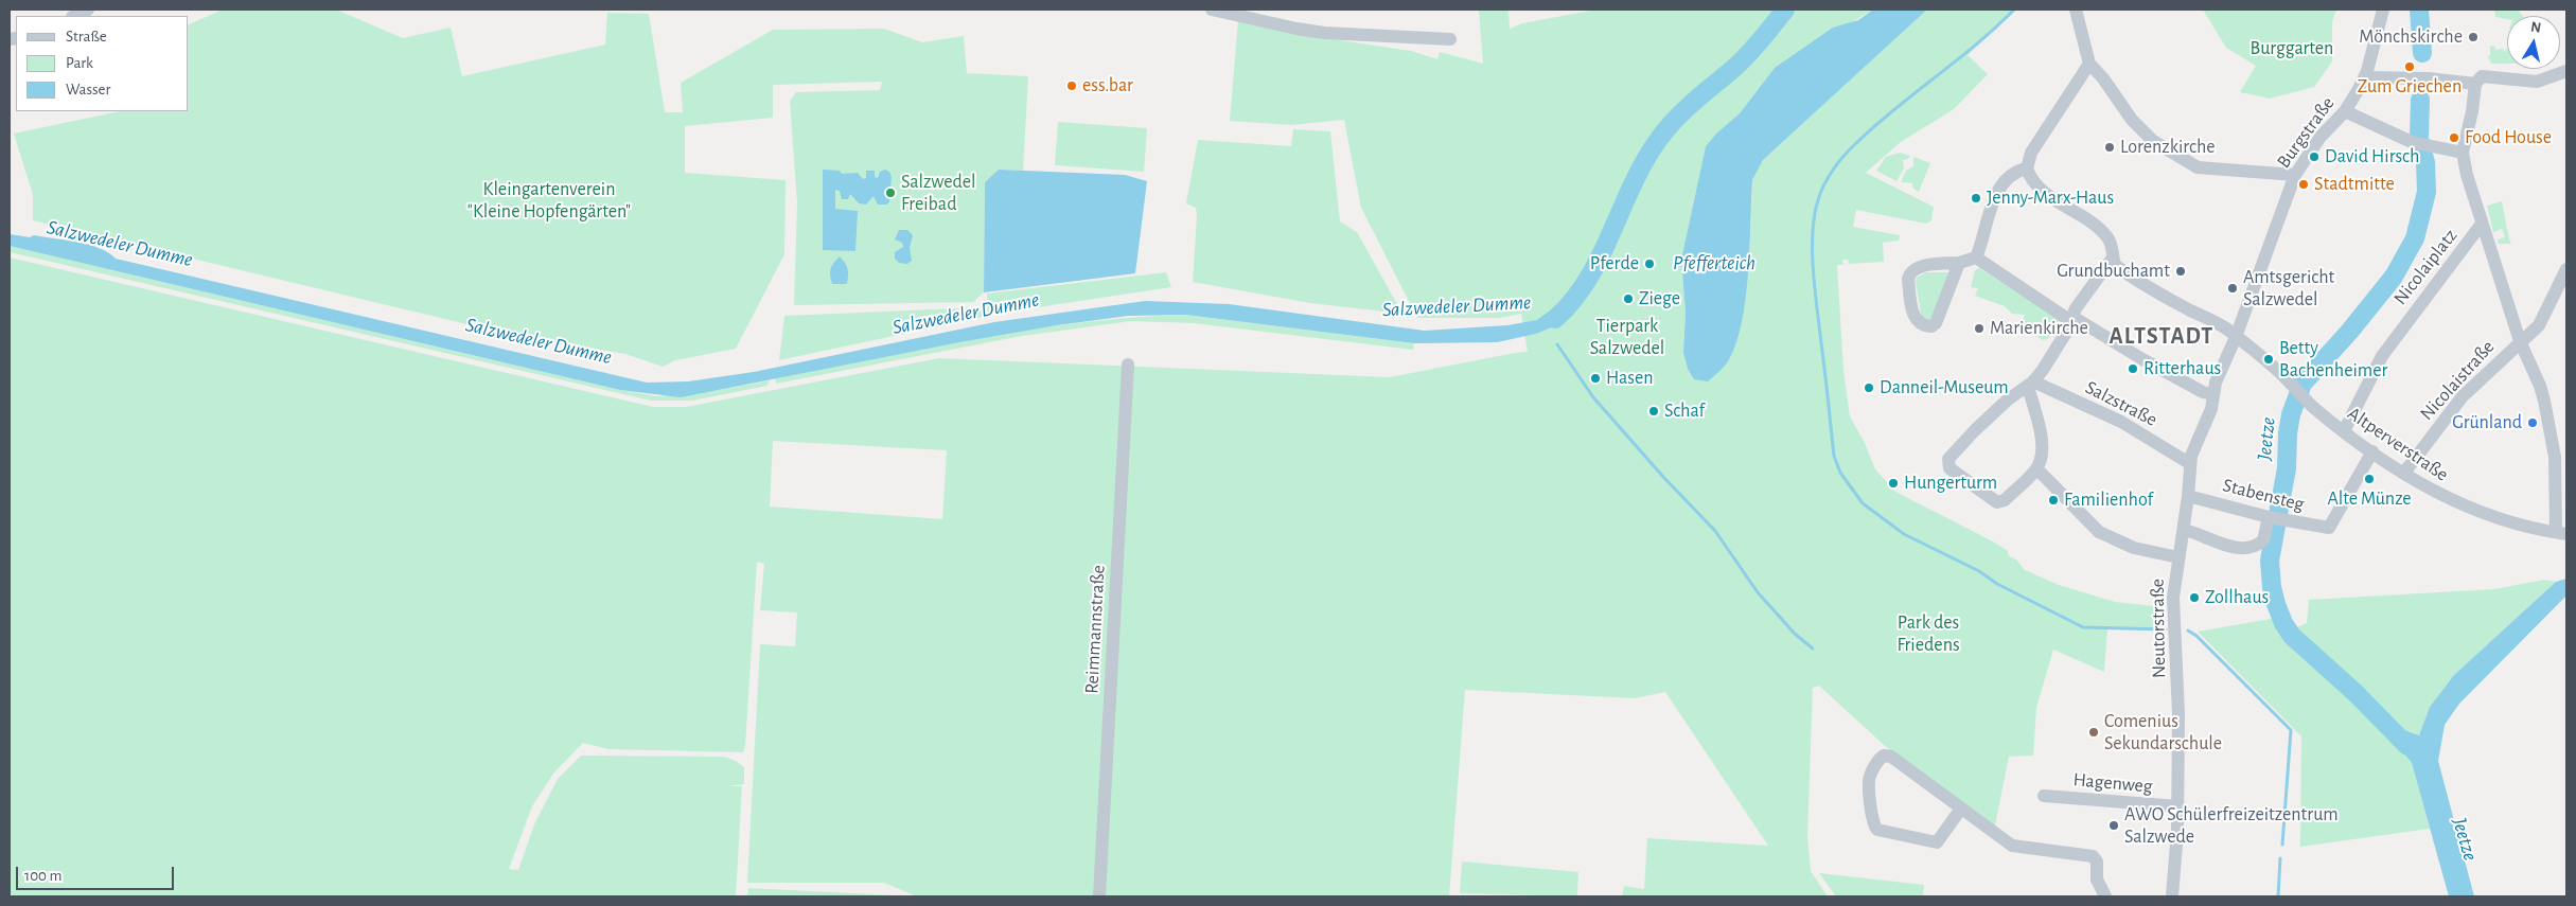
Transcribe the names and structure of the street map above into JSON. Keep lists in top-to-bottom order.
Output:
{
  "streets": {
    "street": [
      "Burgstraße",
      "Nicolaiplatz",
      "Nicolaistraße",
      "Salzstraße",
      "Altperverstraße",
      "Stabensteg",
      "Neutorstraße",
      "Reimmannstraße",
      "Hagenweg"
    ]
  },
  "crossings": [
    ["Burgstraße", "Altperverstraße"],
    ["Burgstraße", "Neutorstraße"],
    ["Nicolaiplatz", "Nicolaistraße"],
    ["Nicolaiplatz", "Altperverstraße"],
    ["Nicolaistraße", "Altperverstraße"],
    ["Salzstraße", "Neutorstraße"],
    ["Altperverstraße", "Stabensteg"],
    ["Altperverstraße", "Neutorstraße"],
    ["Stabensteg", "Neutorstraße"],
    ["Neutorstraße", "Hagenweg"]
  ],
  "districts": ["ALTSTADT"],
  "water": ["Salzwedeler Dumme", "Pfefferteich", "Jeetze"],
  "parks": [
    "Burggarten",
    "Kleingartenverein \"Kleine Hopfengärten\"",
    "Tierpark Salzwedel",
    "Park des Friedens"
  ],
  "places": [
    "Mönchskirche",
    "Zum Griechen",
    "ess.bar",
    "Food House",
    "Lorenzkirche",
    "David Hirsch",
    "Stadtmitte",
    "Salzwedel Freibad",
    "Jenny-Marx-Haus",
    "Pferde",
    "Grundbuchamt",
    "Amtsgericht Salzwedel",
    "Ziege",
    "Marienkirche",
    "Betty Bachenheimer",
    "Ritterhaus",
    "Hasen",
    "Danneil-Museum",
    "Schaf",
    "Grünland",
    "Alte Münze",
    "Hungerturm",
    "Familienhof",
    "Zollhaus",
    "Comenius Sekundarschule",
    "AWO Schülerfreizeitzentrum Salzwede"
  ],
  "legend": ["Straße", "Park", "Wasser"],
  "scale_bar": "100 m",
  "north": "top"
}
